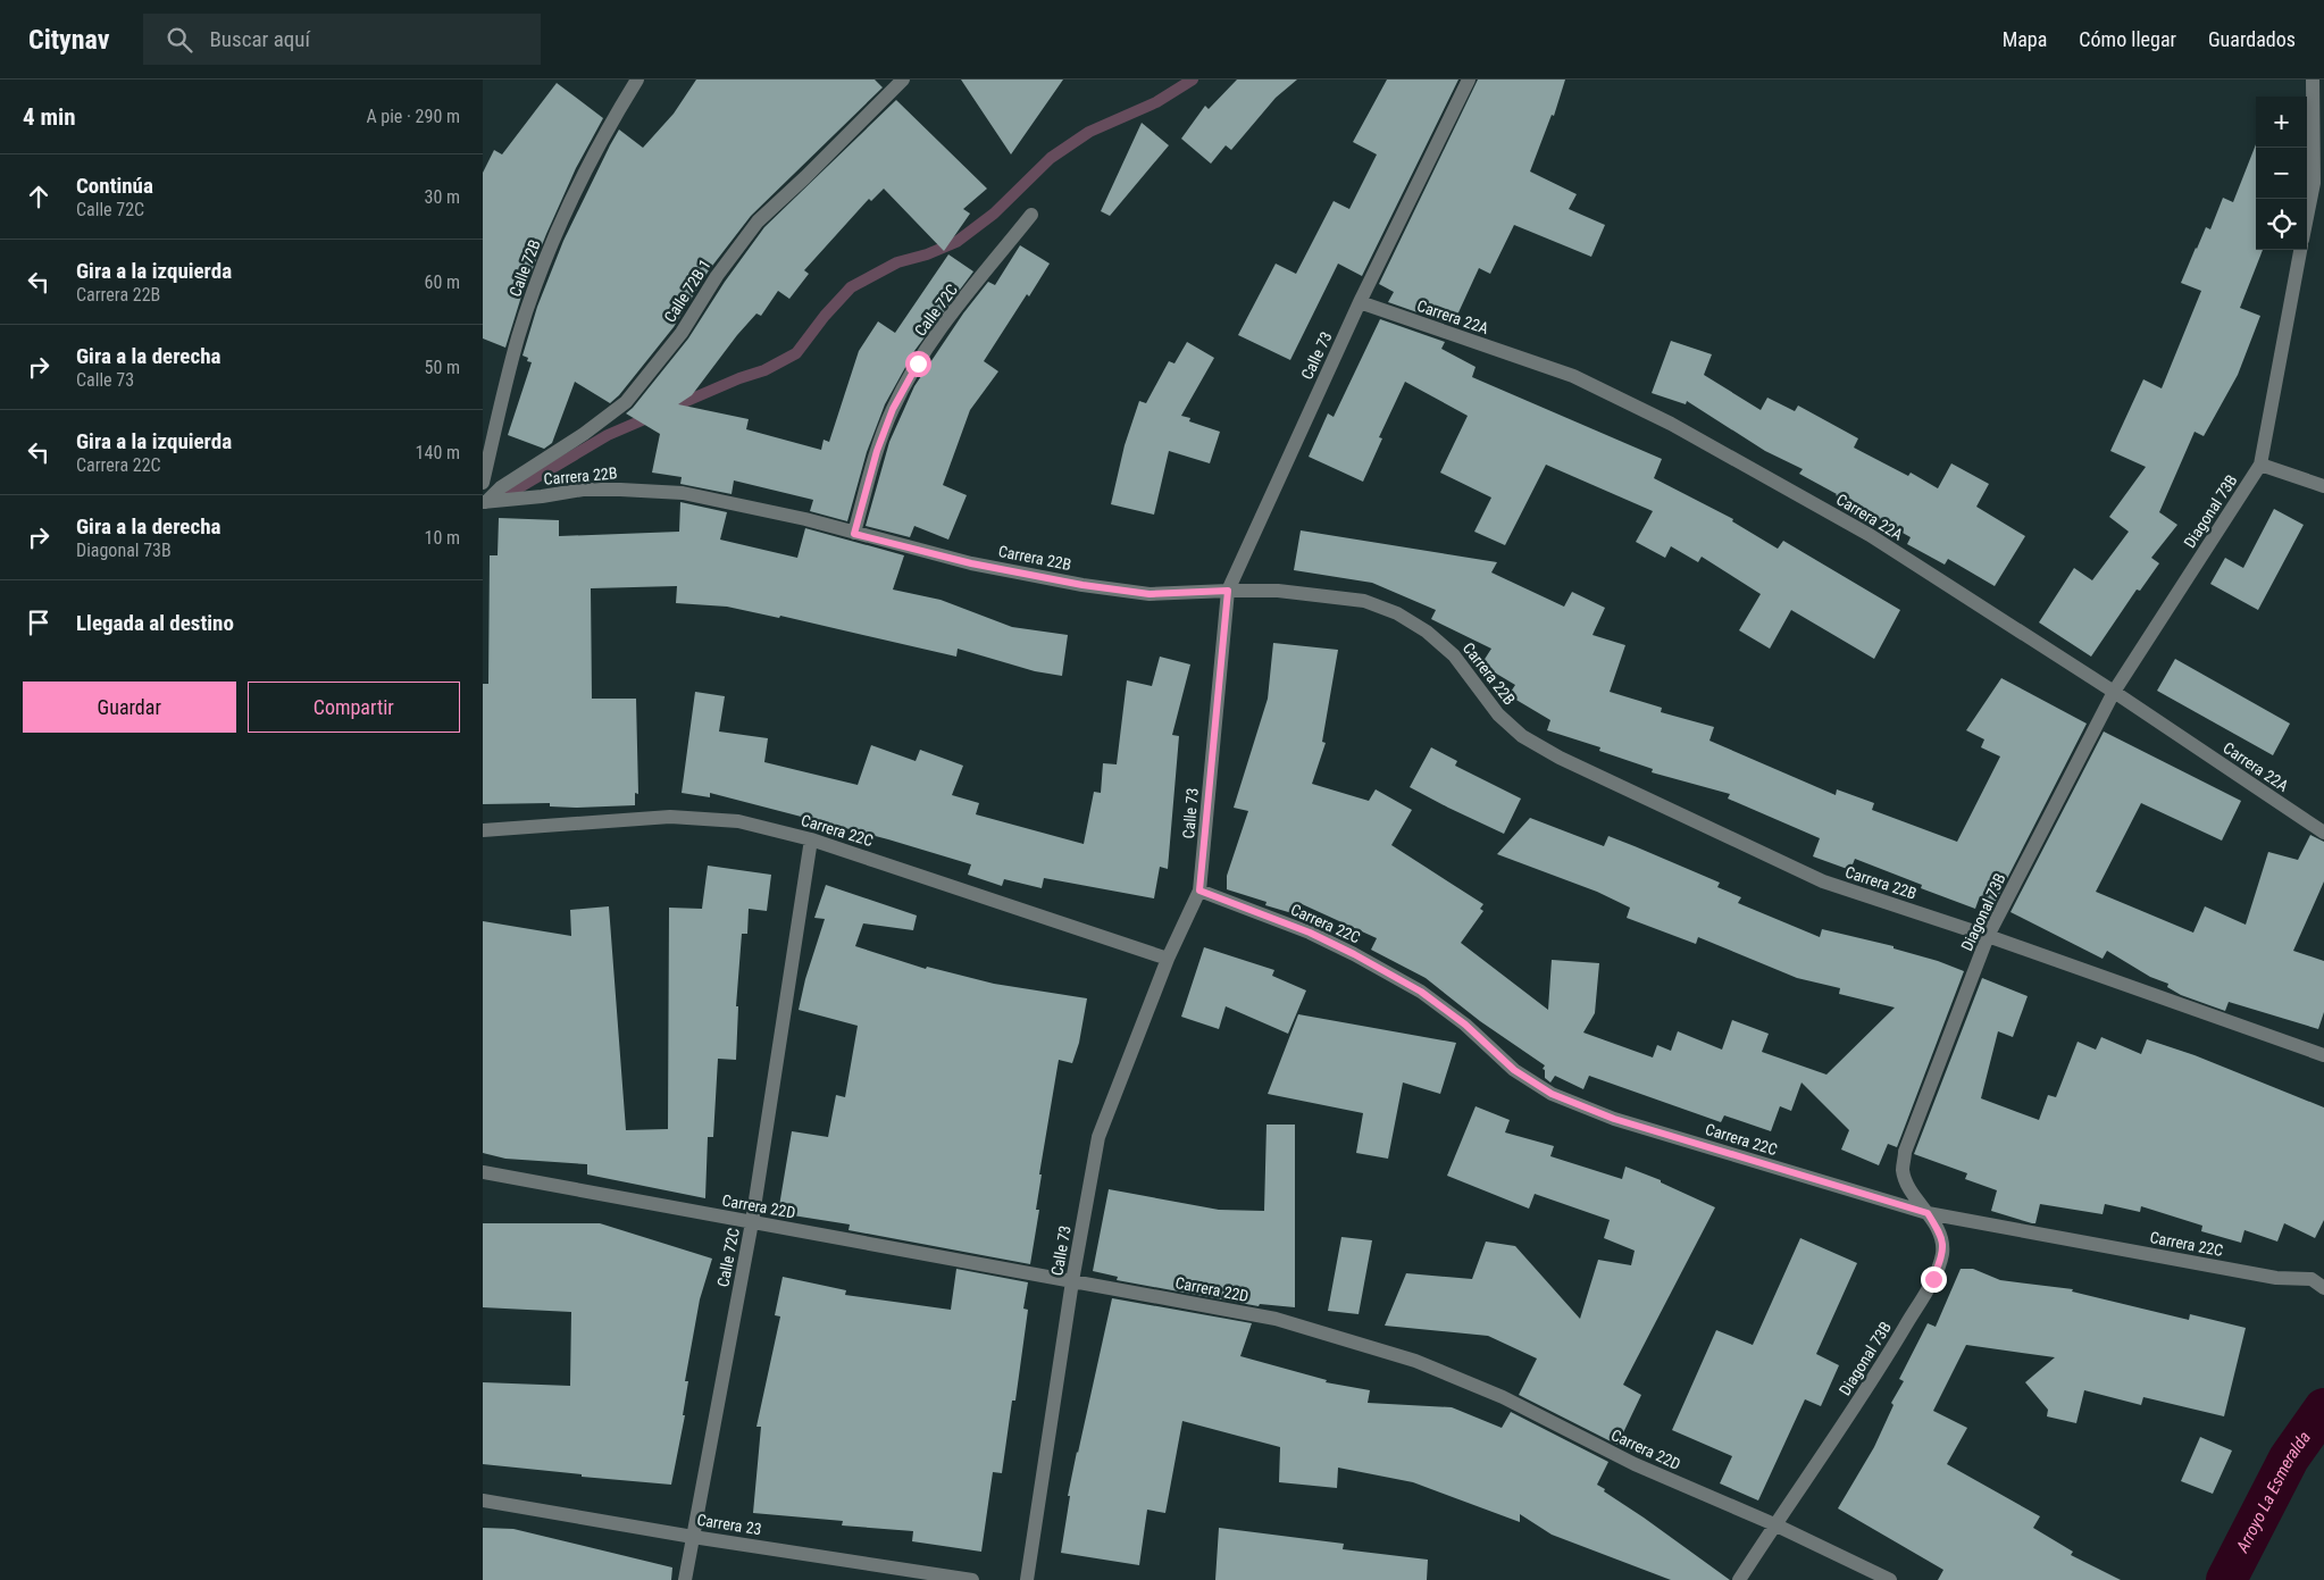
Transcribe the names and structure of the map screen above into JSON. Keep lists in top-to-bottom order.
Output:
{
  "streets": {
    "street": [
      "Calle 72B",
      "Calle 72B 1",
      "Calle 72C",
      "Carrera 22A",
      "Calle 73",
      "Carrera 22B",
      "Diagonal 73B",
      "Carrera 22C",
      "Carrera 22D",
      "Carrera 23"
    ]
  },
  "crossings": [
    ["Calle 72B 1", "Carrera 22B"],
    ["Calle 72C", "Carrera 22B"],
    ["Calle 72C", "Carrera 22C"],
    ["Calle 72C", "Carrera 22D"],
    ["Calle 72C", "Carrera 23"],
    ["Carrera 22A", "Calle 73"],
    ["Carrera 22A", "Diagonal 73B"],
    ["Calle 73", "Carrera 22B"],
    ["Calle 73", "Carrera 22C"],
    ["Calle 73", "Carrera 22D"],
    ["Carrera 22B", "Diagonal 73B"],
    ["Diagonal 73B", "Carrera 22C"],
    ["Diagonal 73B", "Carrera 22D"]
  ],
  "water": ["Arroyo La Esmeralda"],
  "page": {
    "header": "Citynav",
    "search": "Buscar aquí",
    "nav": ["Mapa", "Cómo llegar", "Guardados"],
    "heading": ["4 min", "A pie · 290 m"],
    "map_buttons": ["+", "−"],
    "list": [
      ["Continúa", "Calle 72C", "30 m"],
      ["Gira a la izquierda", "Carrera 22B", "60 m"],
      ["Gira a la derecha", "Calle 73", "50 m"],
      ["Gira a la izquierda", "Carrera 22C", "140 m"],
      ["Gira a la derecha", "Diagonal 73B", "10 m"],
      "Llegada al destino"
    ],
    "buttons": ["Guardar", "Compartir"]
  }
}
